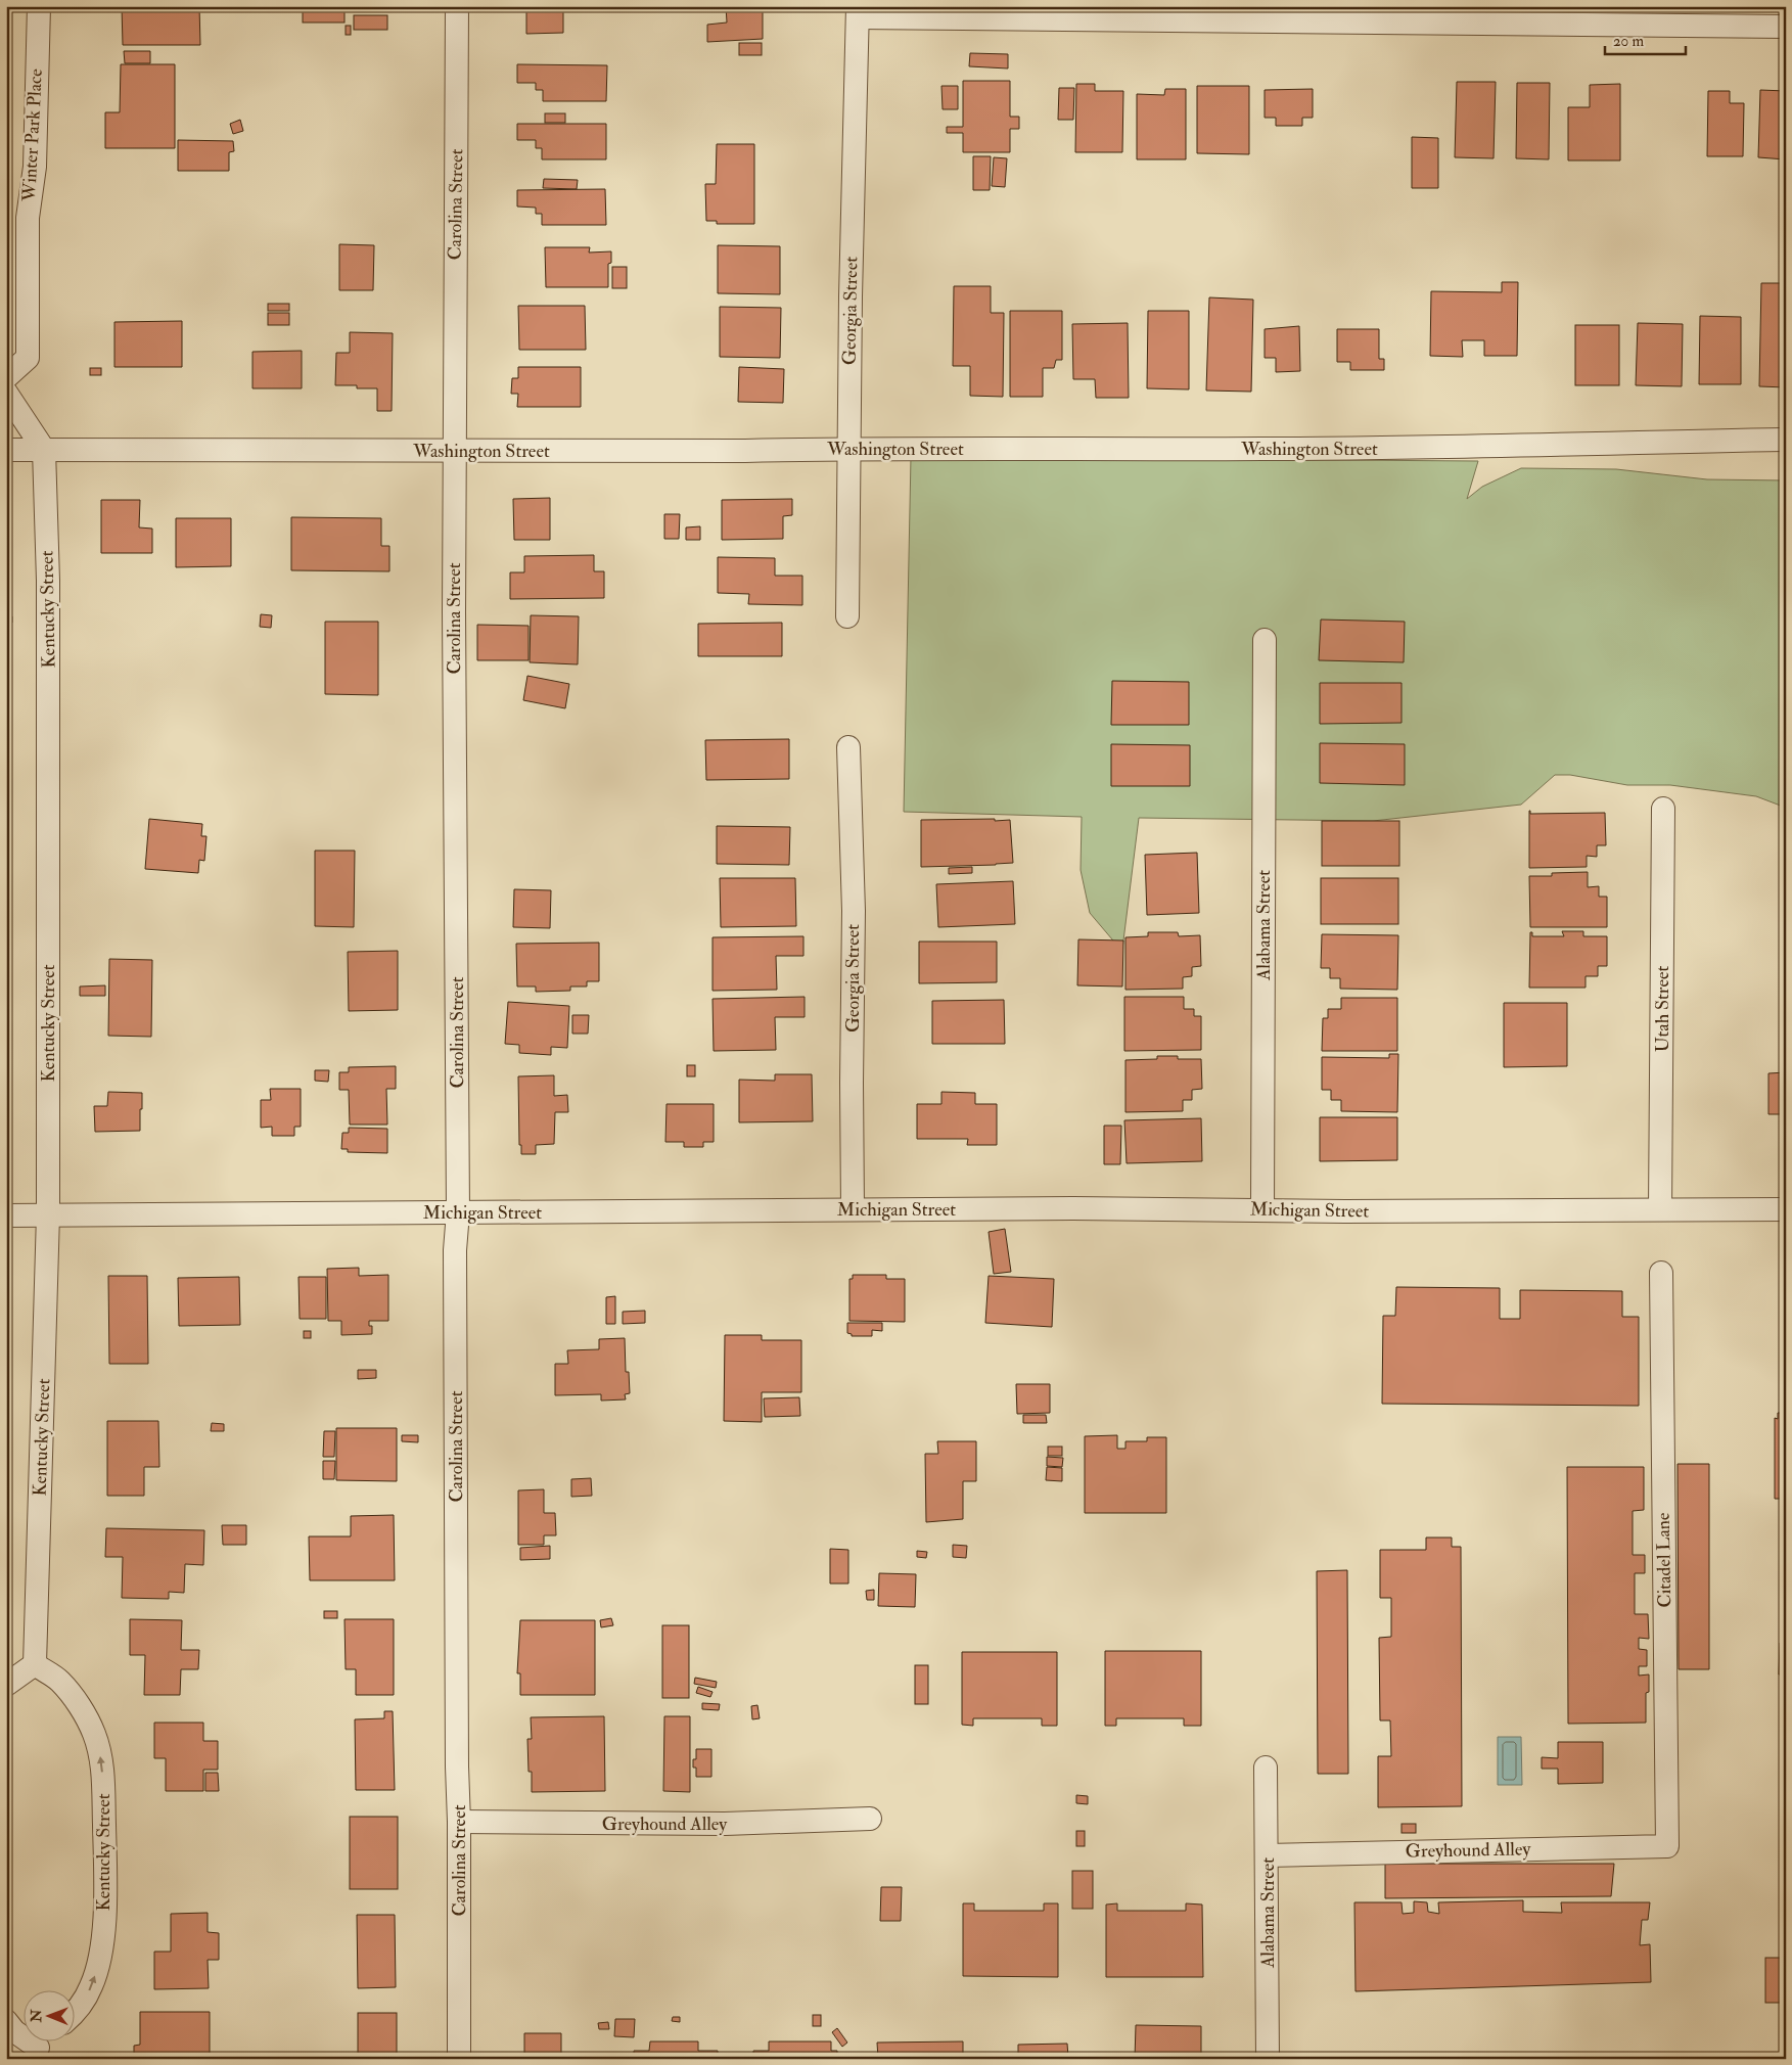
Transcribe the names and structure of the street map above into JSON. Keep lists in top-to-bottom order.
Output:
{
  "streets": {
    "street": [
      "Winter Park Place",
      "Carolina Street",
      "Georgia Street",
      "Washington Street",
      "Kentucky Street",
      "Alabama Street",
      "Utah Street",
      "Michigan Street",
      "Citadel Lane",
      "Greyhound Alley"
    ]
  },
  "crossings": [
    ["Carolina Street", "Washington Street"],
    ["Carolina Street", "Michigan Street"],
    ["Carolina Street", "Greyhound Alley"],
    ["Georgia Street", "Washington Street"],
    ["Georgia Street", "Michigan Street"],
    ["Washington Street", "Kentucky Street"],
    ["Kentucky Street", "Michigan Street"],
    ["Alabama Street", "Michigan Street"],
    ["Alabama Street", "Greyhound Alley"],
    ["Utah Street", "Michigan Street"],
    ["Citadel Lane", "Greyhound Alley"]
  ],
  "scale_bar": "20 m",
  "north": "left"
}
